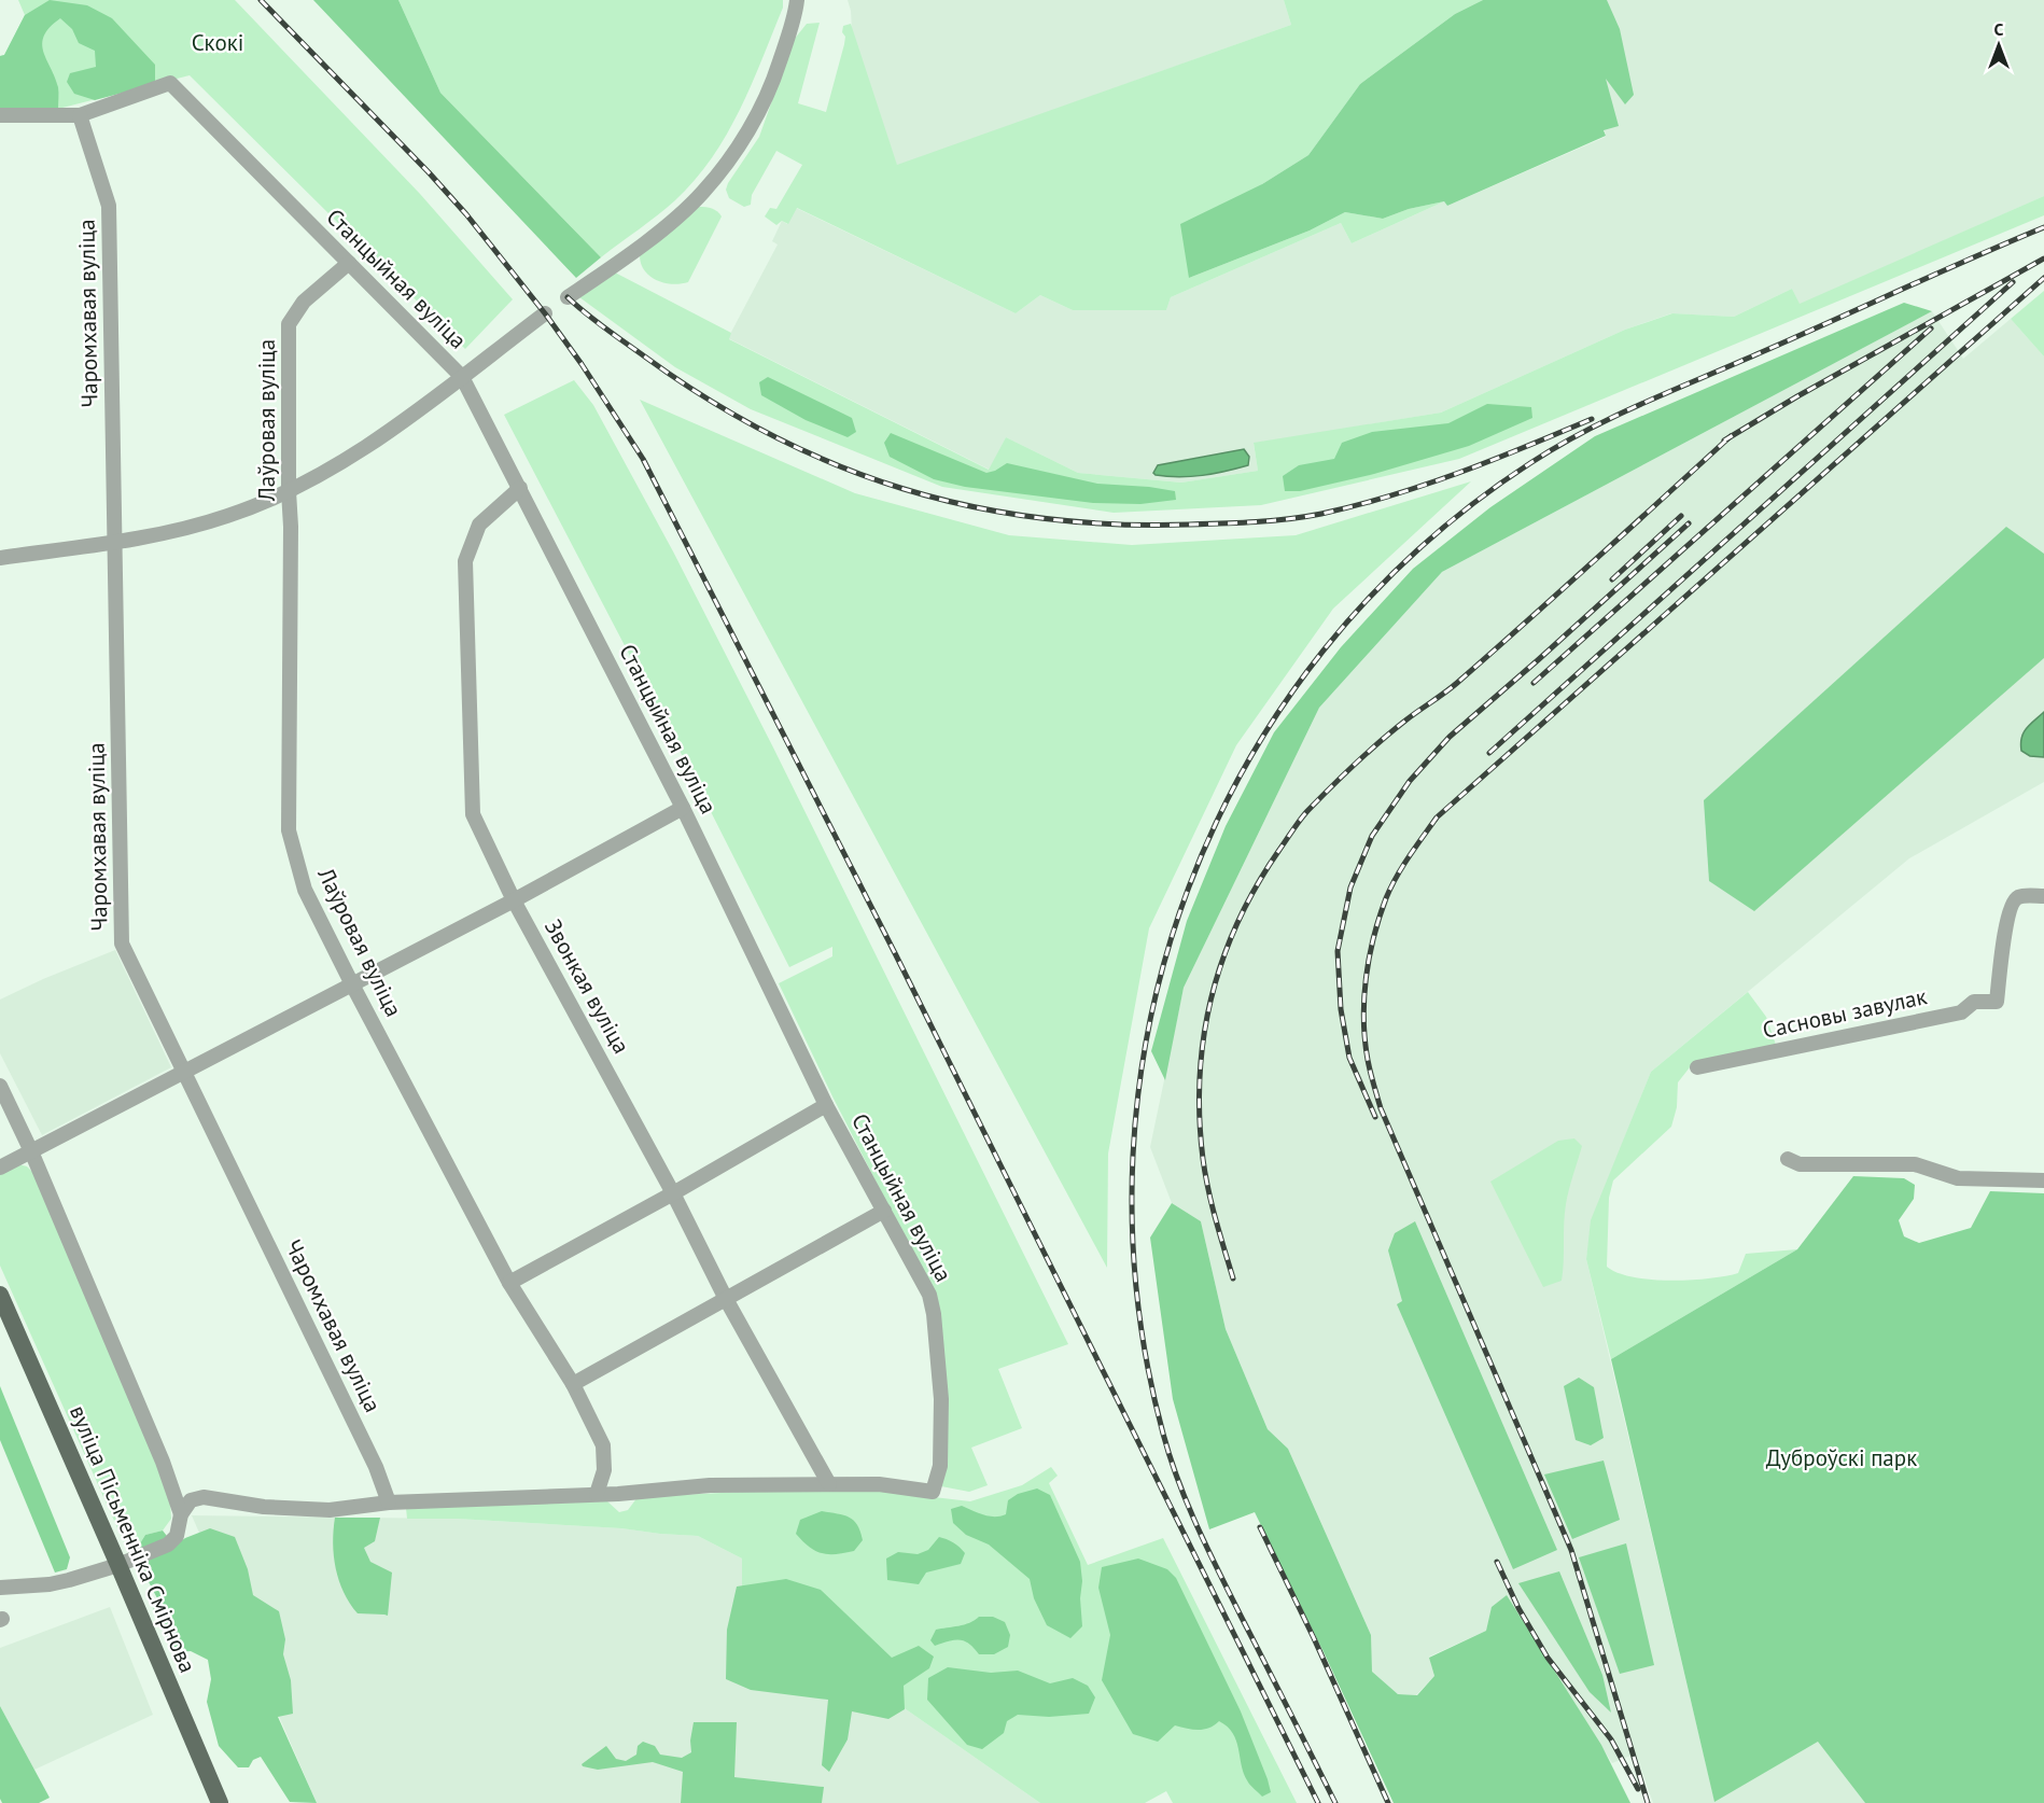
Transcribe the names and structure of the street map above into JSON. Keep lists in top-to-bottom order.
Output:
{
  "streets": {
    "main road": ["вуліца Пісьменніка Смірнова"],
    "street": [
      "Станцыйная вуліца",
      "Чаромхавая вуліца",
      "Лаўровая вуліца",
      "Звонкая вуліца",
      "Сасновы завулак"
    ]
  },
  "crossings": [
    ["Станцыйная вуліца", "Чаромхавая вуліца"],
    ["Станцыйная вуліца", "Лаўровая вуліца"],
    ["Станцыйная вуліца", "Звонкая вуліца"]
  ],
  "parks": ["Скокі", "Дуброўскі парк"],
  "north": "top"
}
